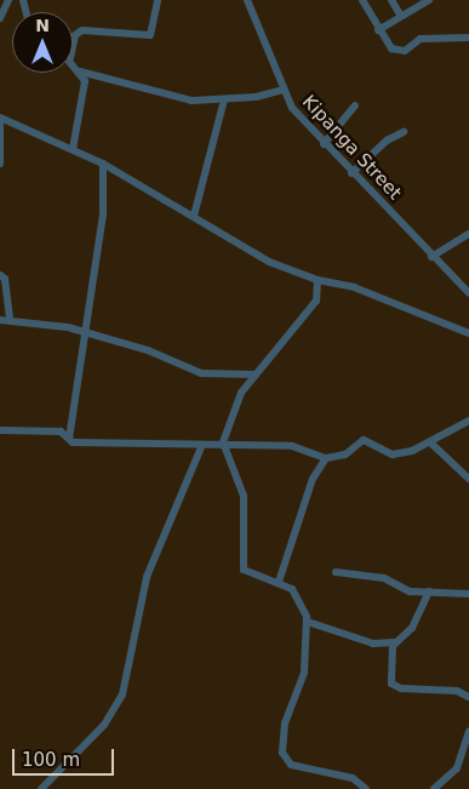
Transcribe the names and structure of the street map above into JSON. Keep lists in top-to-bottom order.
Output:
{
  "streets": {
    "street": ["Kipanga Street"]
  },
  "scale_bar": "100 m",
  "north": "top"
}
